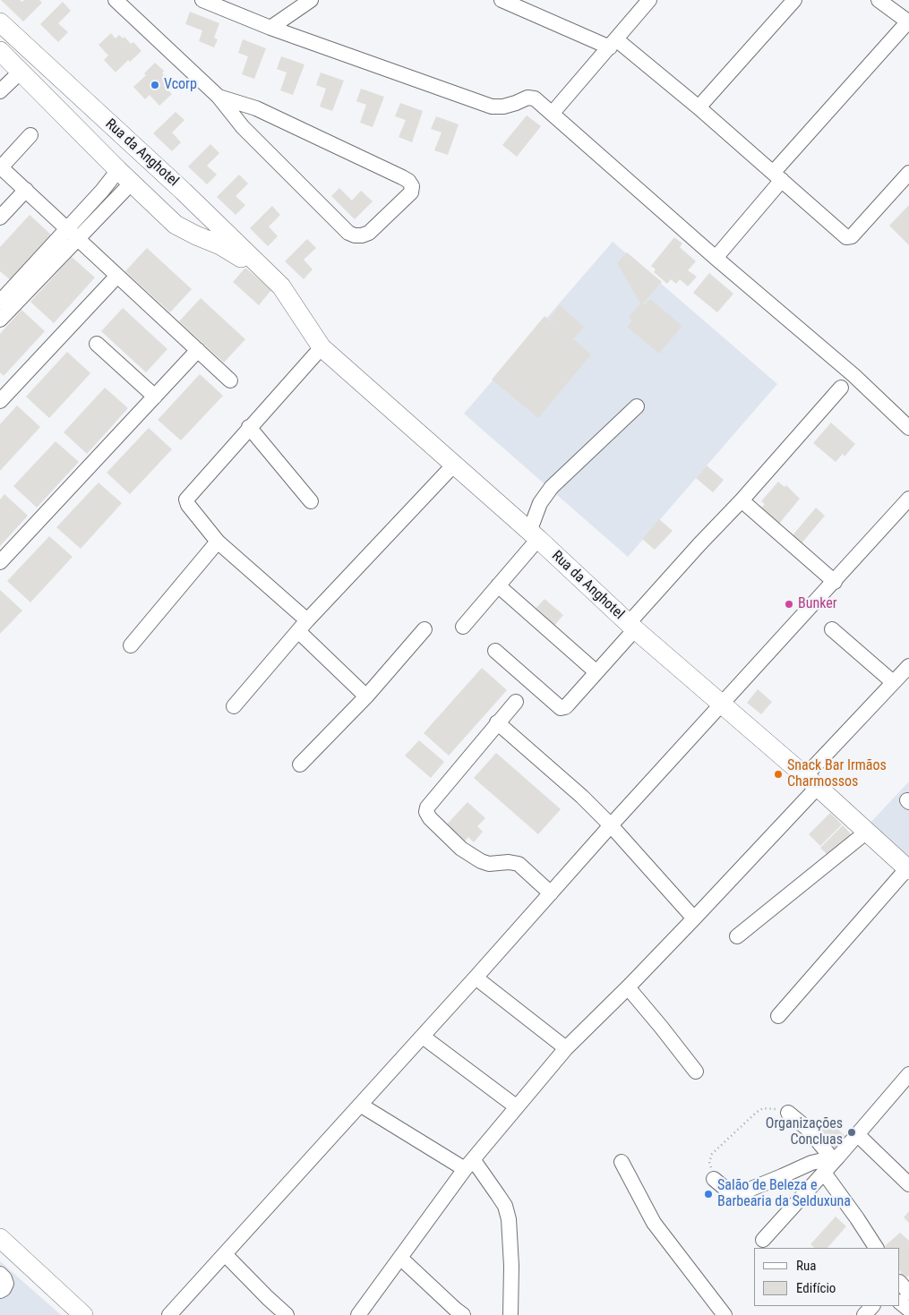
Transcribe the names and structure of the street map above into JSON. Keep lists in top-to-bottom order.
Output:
{
  "streets": {
    "main road": ["Rua da Anghotel"]
  },
  "places": [
    "Vcorp",
    "Bunker",
    "Snack Bar Irmãos Charmossos",
    "Organizações Concluas",
    "Salão de Beleza e Barbearia da Selduxuna"
  ],
  "legend": ["Rua", "Edifício"]
}
